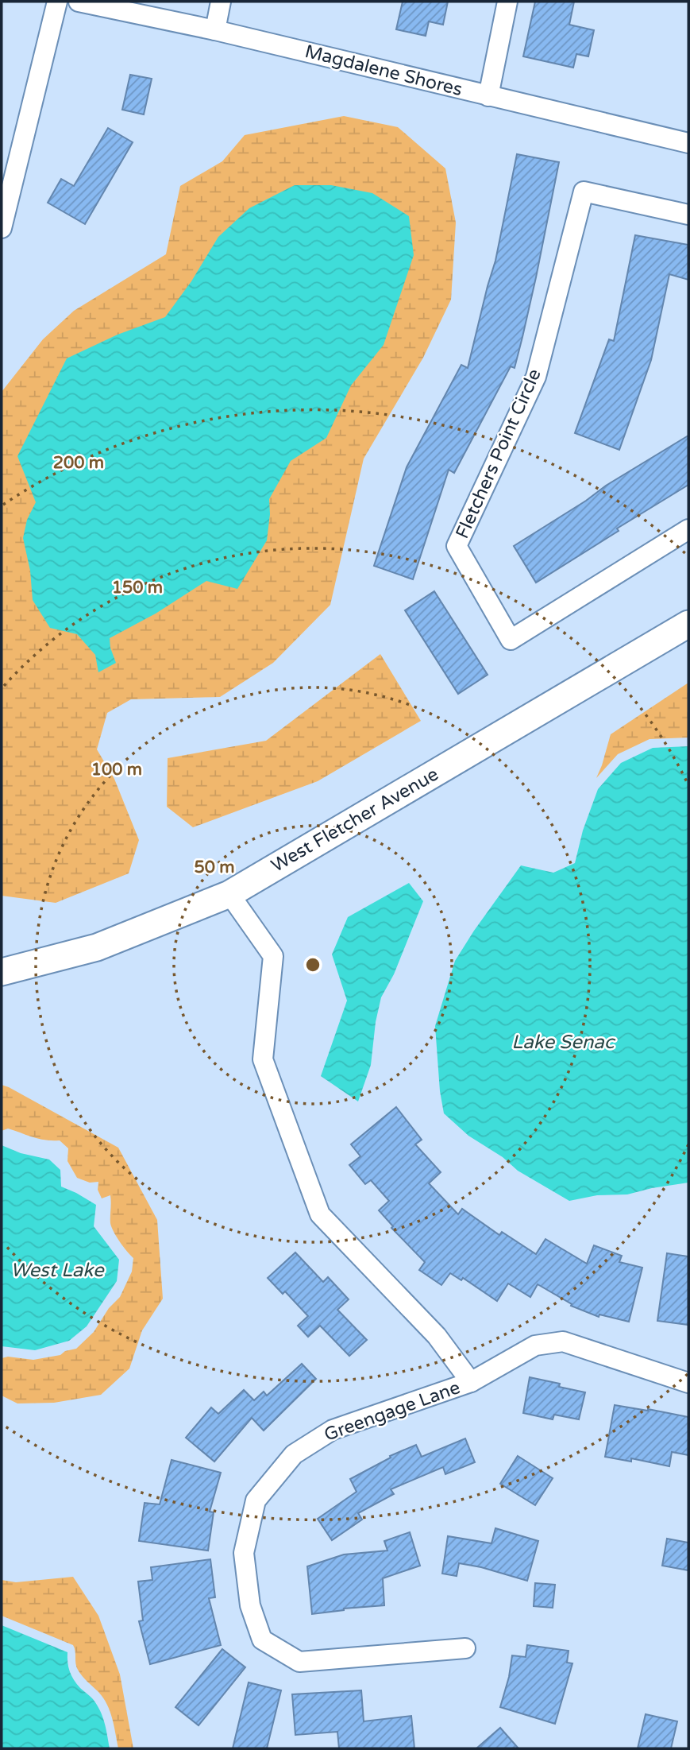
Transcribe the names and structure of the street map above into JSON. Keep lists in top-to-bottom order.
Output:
{
  "streets": {
    "main road": ["West Fletcher Avenue"],
    "street": ["Magdalene Shores", "Fletchers Point Circle", "Greengage Lane"]
  },
  "crossings": [
    ["West Fletcher Avenue", "Greengage Lane"]
  ],
  "water": ["Lake Senac", "West Lake"],
  "rings": [
    "200 m",
    "150 m",
    "100 m",
    "50 m"
  ]
}
